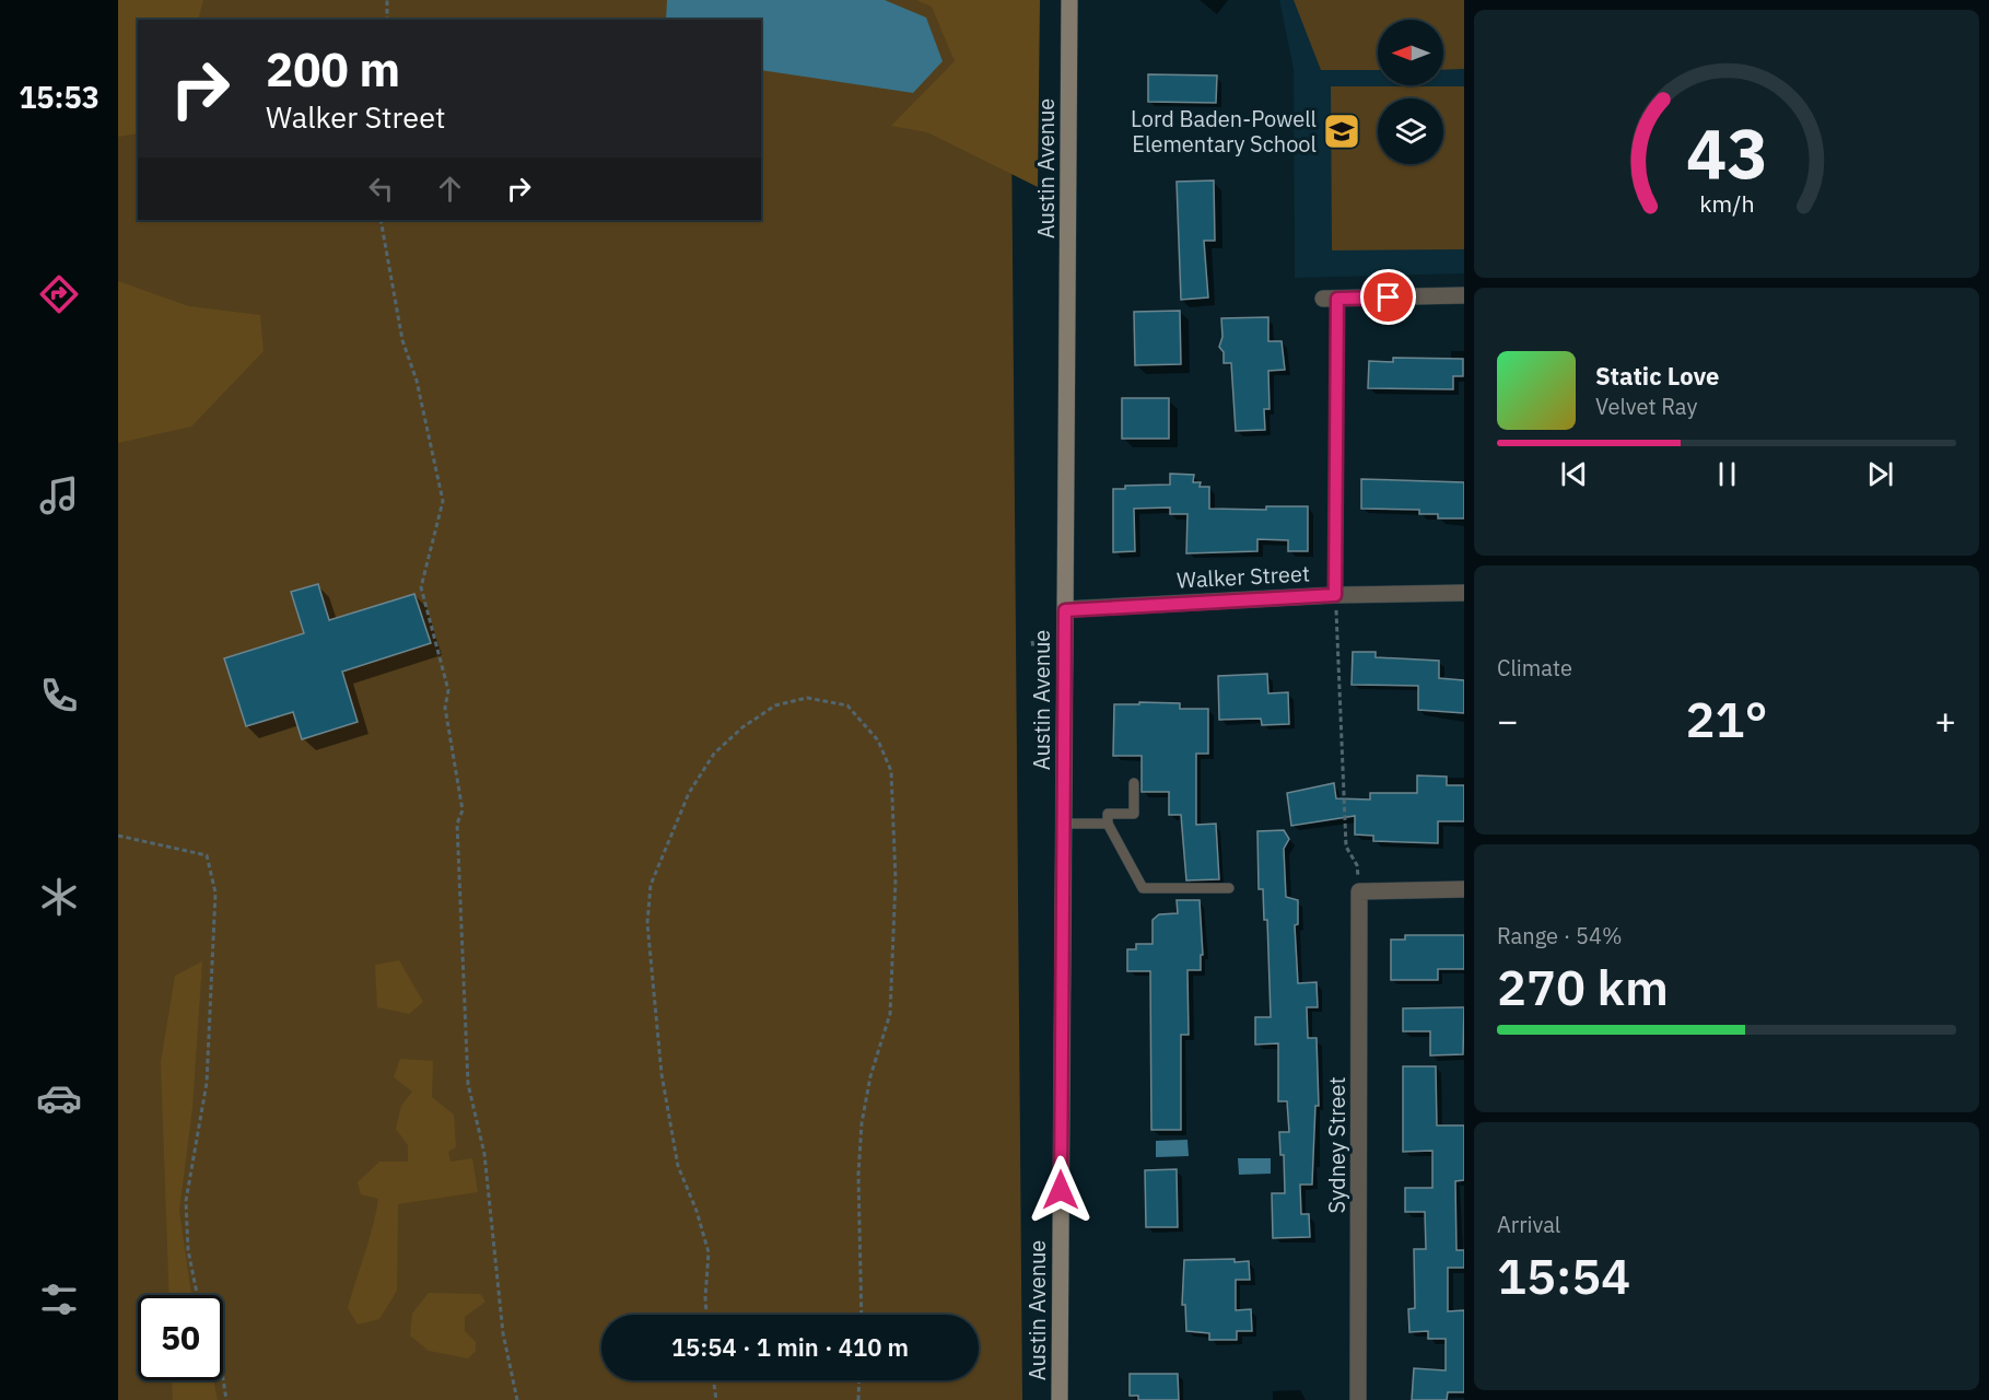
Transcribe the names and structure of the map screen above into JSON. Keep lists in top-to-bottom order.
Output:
{
  "streets": {
    "main road": ["Austin Avenue"],
    "street": ["Walker Street", "Sydney Street"]
  },
  "crossings": [
    ["Austin Avenue", "Walker Street"]
  ],
  "places": {
    "school or university": ["Lord Baden-Powell Elementary School"]
  },
  "north": "left",
  "page": {
    "tabs": "15:53",
    "turn": ["200 m", "Walker Street"],
    "song": ["Static Love", "Velvet Ray"],
    "tile": [
      "Climate",
      ["Range · 54%", "270 km"],
      ["Arrival", "15:54"]
    ],
    "heat": ["−", "21°", "+"],
    "limit": "50",
    "trip": "15:54 · 1 min · 410 m",
    "gauge": ["43", "km/h"]
  }
}
